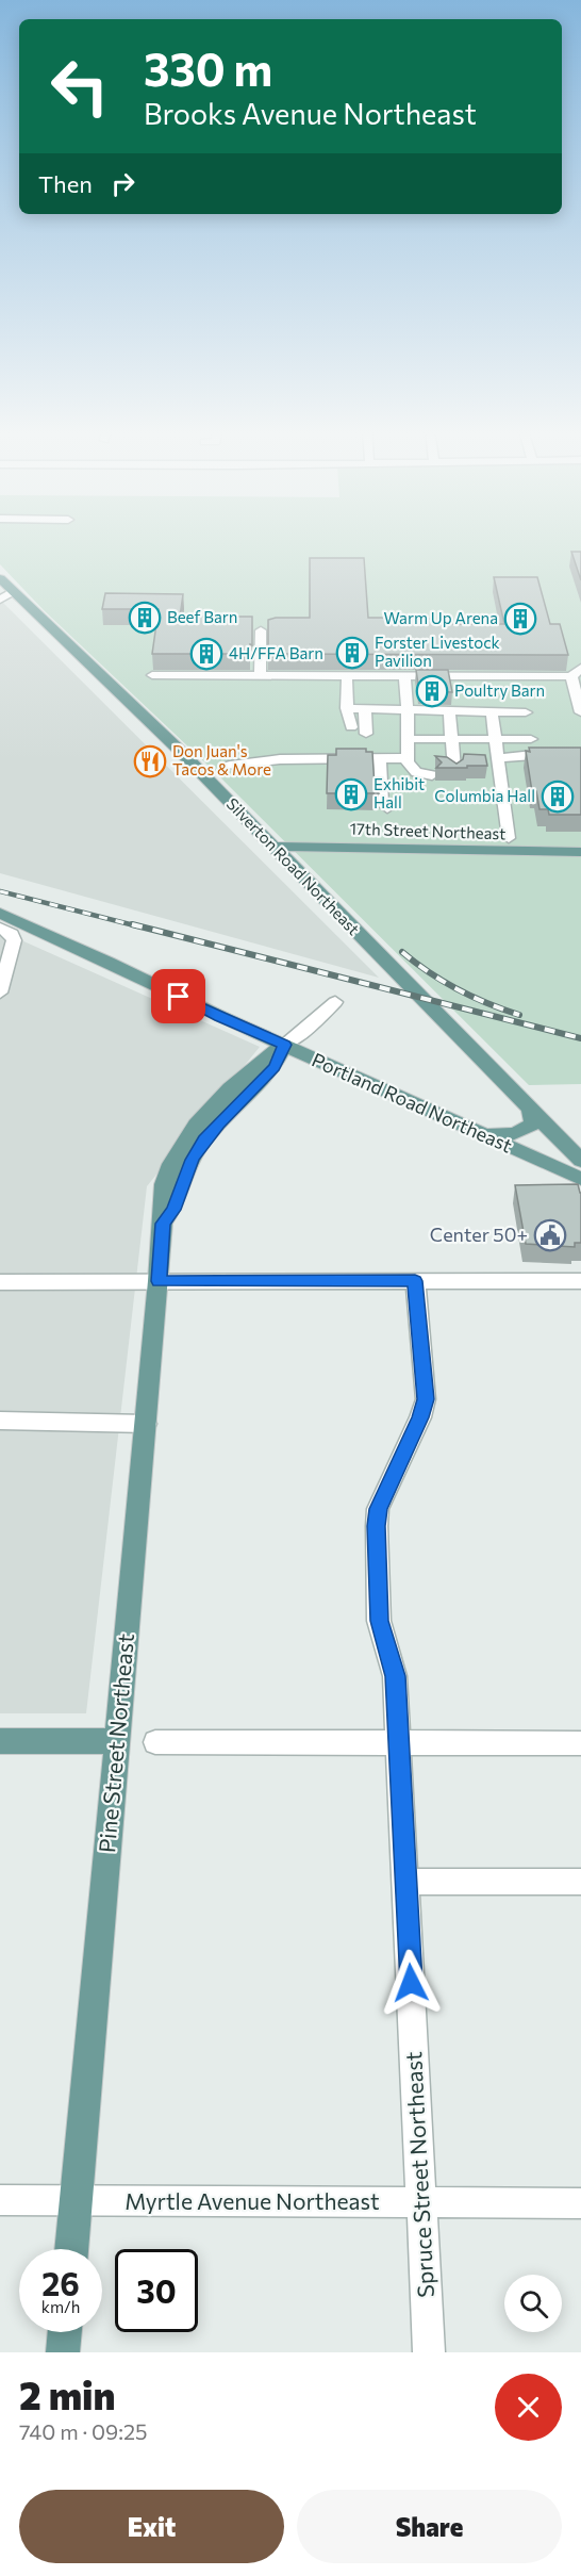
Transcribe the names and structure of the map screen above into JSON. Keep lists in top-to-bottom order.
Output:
{
  "streets": {
    "main road": [
      "17th Street Northeast",
      "Silverton Road Northeast",
      "Portland Road Northeast",
      "Pine Street Northeast"
    ],
    "street": ["Spruce Street Northeast", "Myrtle Avenue Northeast"]
  },
  "crossings": [
    ["17th Street Northeast", "Silverton Road Northeast"],
    ["Portland Road Northeast", "Pine Street Northeast"],
    ["Pine Street Northeast", "Myrtle Avenue Northeast"],
    ["Spruce Street Northeast", "Myrtle Avenue Northeast"]
  ],
  "places": {
    "building": [
      "Beef Barn",
      "Warm Up Arena",
      "Forster Livestock Pavilion",
      "4H/FFA Barn",
      "Poultry Barn",
      "Exhibit Hall",
      "Columbia Hall"
    ],
    "restaurant": ["Don Juan's Tacos & More"],
    "public building": ["Center 50+"]
  },
  "page": {
    "turn": ["330 m", "Brooks Avenue Northeast"],
    "then": "Then",
    "speed": "26 km/h",
    "limit": "30",
    "heading": ["2 min", "740 m · 09:25"],
    "buttons": ["Exit", "Share"]
  }
}
